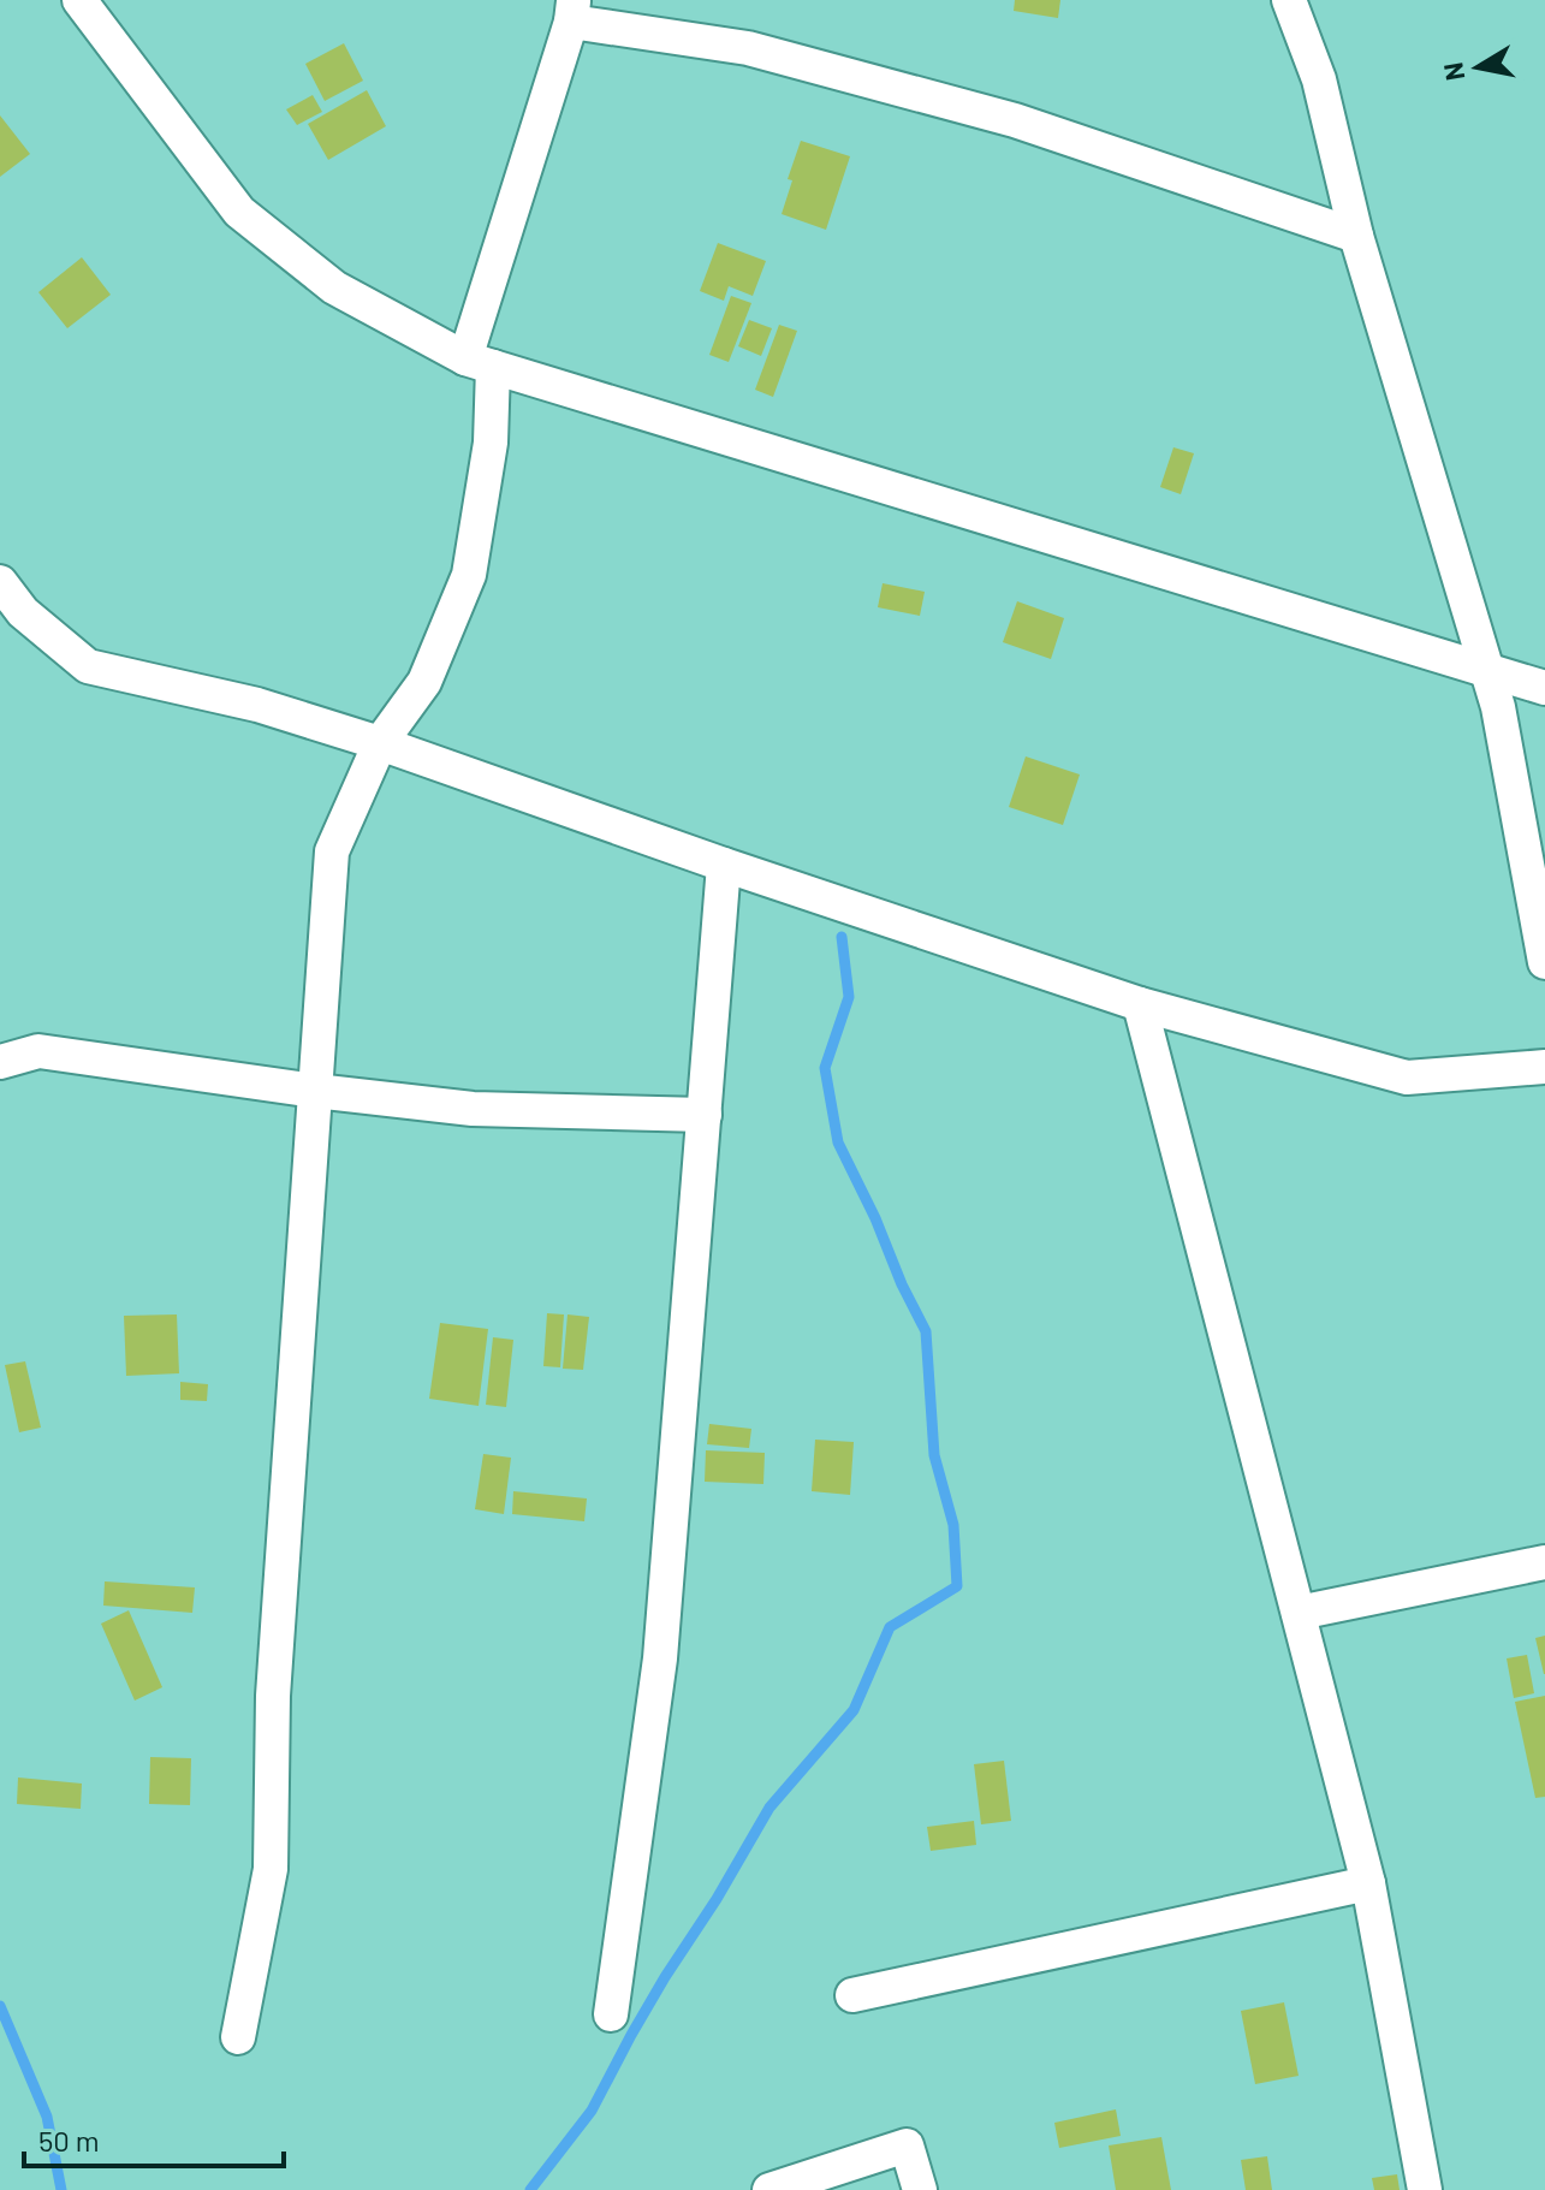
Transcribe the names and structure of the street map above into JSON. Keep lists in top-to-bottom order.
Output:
{
  "scale_bar": "50 m",
  "north": "left"
}
